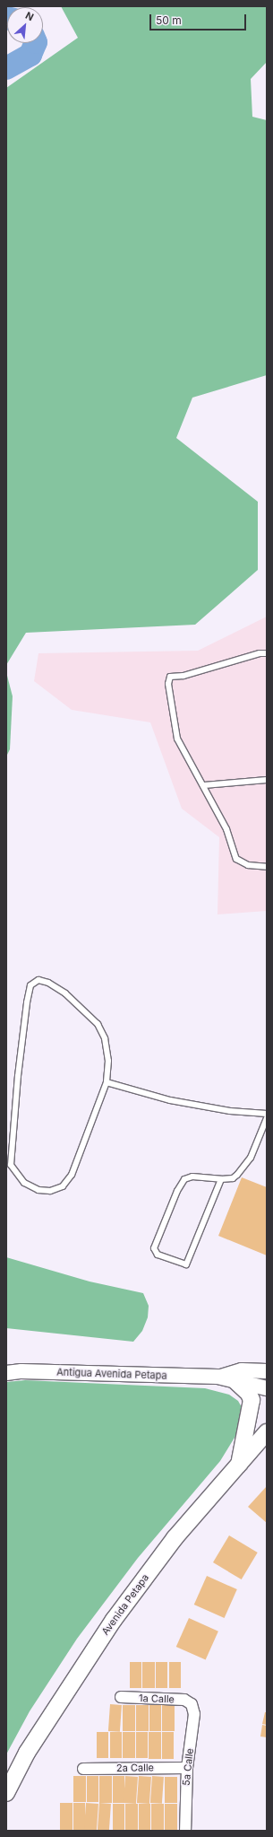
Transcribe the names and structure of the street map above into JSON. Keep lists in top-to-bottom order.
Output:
{
  "streets": {
    "main road": ["Antigua Avenida Petapa", "Avenida Petapa"],
    "street": ["1a Calle", "5a Calle", "2a Calle"]
  },
  "crossings": [
    ["1a Calle", "5a Calle"],
    ["5a Calle", "2a Calle"]
  ],
  "scale_bar": "50 m",
  "north": "top right"
}
